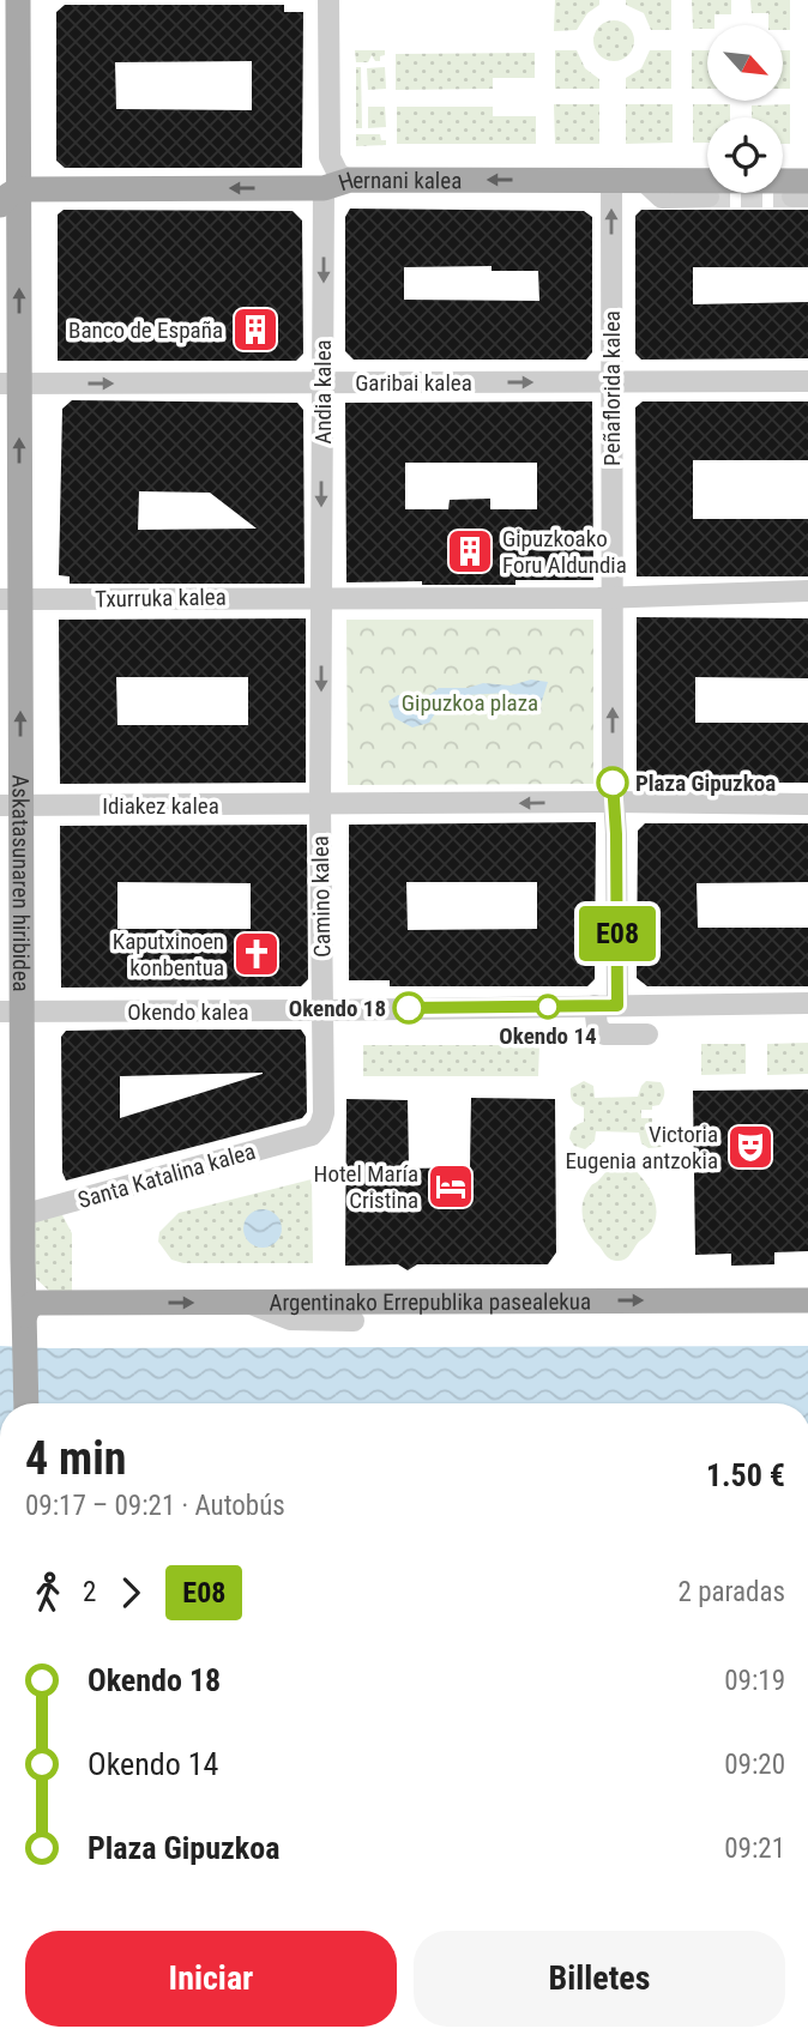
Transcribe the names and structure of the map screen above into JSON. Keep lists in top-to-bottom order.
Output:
{
  "streets": {
    "main road": ["Hernani kalea", "Askatasunaren hiribidea", "Argentinako Errepublika pasealekua"],
    "street": [
      "Garibai kalea",
      "Peñaflorida kalea",
      "Andia kalea",
      "Txurruka kalea",
      "Idiakez kalea",
      "Camino kalea",
      "Okendo kalea",
      "Santa Katalina kalea"
    ]
  },
  "crossings": [
    ["Hernani kalea", "Peñaflorida kalea"],
    ["Hernani kalea", "Andia kalea"],
    ["Hernani kalea", "Askatasunaren hiribidea"],
    ["Garibai kalea", "Peñaflorida kalea"],
    ["Garibai kalea", "Andia kalea"],
    ["Garibai kalea", "Askatasunaren hiribidea"],
    ["Andia kalea", "Txurruka kalea"],
    ["Txurruka kalea", "Askatasunaren hiribidea"],
    ["Idiakez kalea", "Askatasunaren hiribidea"],
    ["Idiakez kalea", "Camino kalea"],
    ["Askatasunaren hiribidea", "Okendo kalea"],
    ["Askatasunaren hiribidea", "Santa Katalina kalea"],
    ["Camino kalea", "Okendo kalea"],
    ["Camino kalea", "Santa Katalina kalea"]
  ],
  "one_way": [
    "Hernani kalea",
    "Garibai kalea",
    "Andia kalea",
    "Askatasunaren hiribidea",
    "Argentinako Errepublika pasealekua"
  ],
  "parks": ["Gipuzkoa plaza"],
  "places": {
    "building": ["Banco de España", "Gipuzkoako Foru Aldundia"],
    "other": ["Plaza Gipuzkoa", "Okendo 14", "Okendo 18"],
    "church": ["Kaputxinoen konbentua"],
    "theatre": ["Victoria Eugenia antzokia"],
    "hotel": ["Hotel María Cristina"]
  },
  "lines": ["bus line E08"],
  "north": "bottom right",
  "page": {
    "on_map": "E08",
    "heading": ["4 min", "09:17 – 09:21 · Autobús", "1.50 €"],
    "legs": ["2", "E08", "2 paradas"],
    "list": [
      {
        "name": "Okendo 18",
        "value": "09:19"
      },
      {
        "name": "Okendo 14",
        "value": "09:20"
      },
      {
        "name": "Plaza Gipuzkoa",
        "value": "09:21"
      }
    ],
    "buttons": ["Iniciar", "Billetes"]
  }
}
